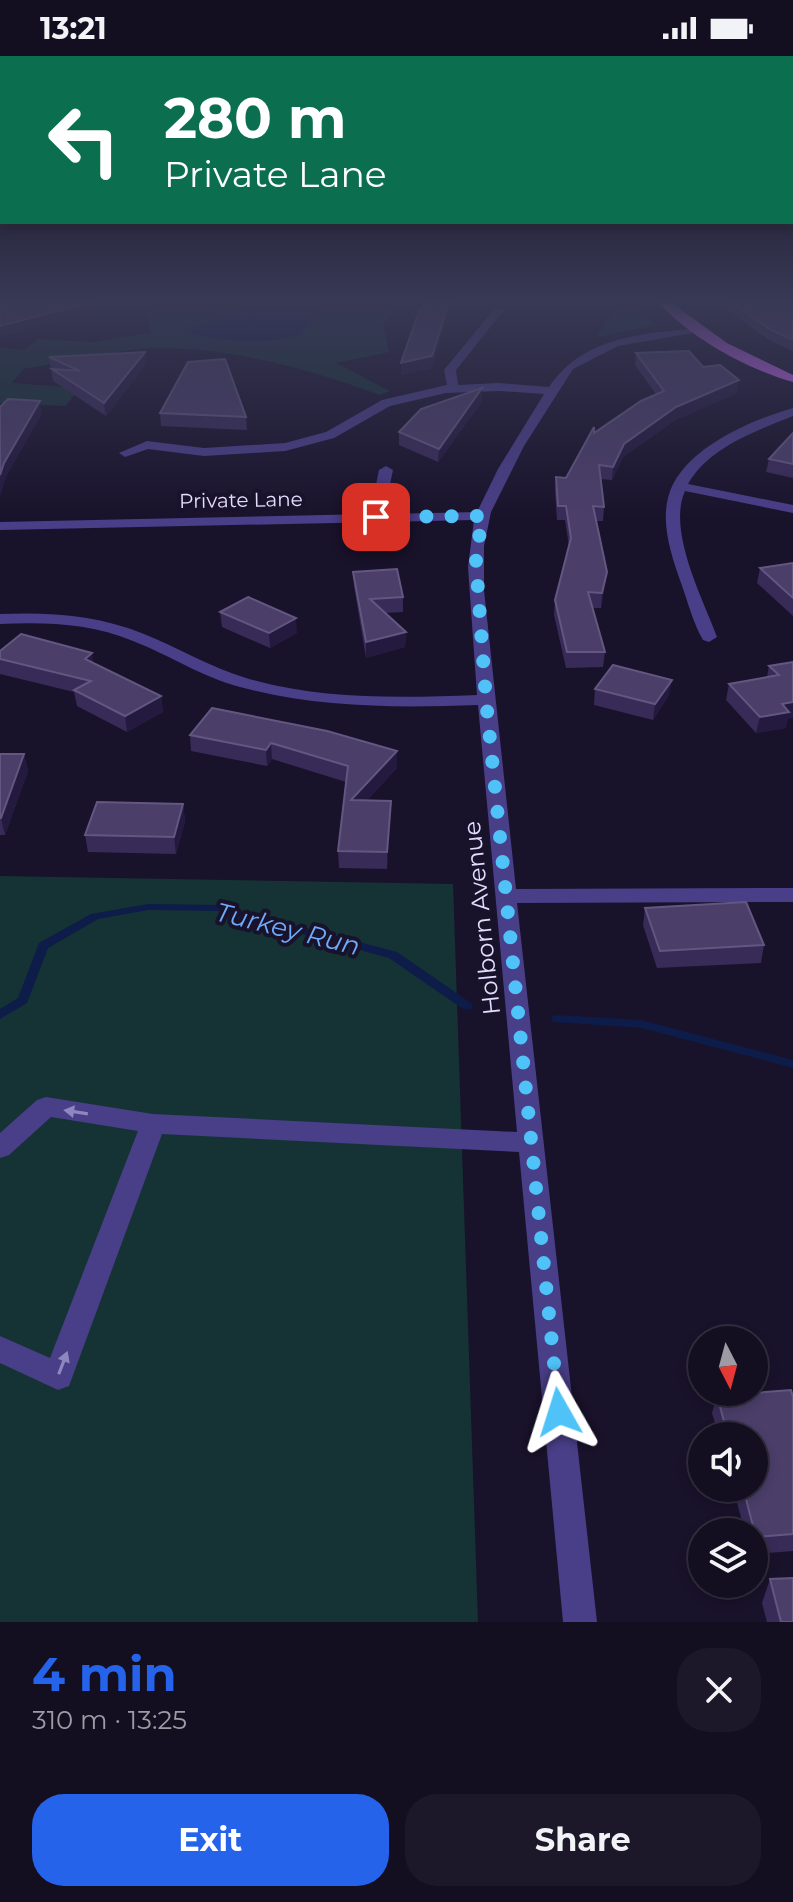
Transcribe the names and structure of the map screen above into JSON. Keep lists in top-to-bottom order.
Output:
{
  "streets": {
    "street": ["Private Lane", "Holborn Avenue"]
  },
  "crossings": [
    ["Private Lane", "Holborn Avenue"]
  ],
  "water": ["Turkey Run"],
  "north": "bottom",
  "page": {
    "status": "13:21",
    "turn": ["280 m", "Private Lane"],
    "heading": ["4 min", "310 m · 13:25"],
    "buttons": ["Exit", "Share"]
  }
}
